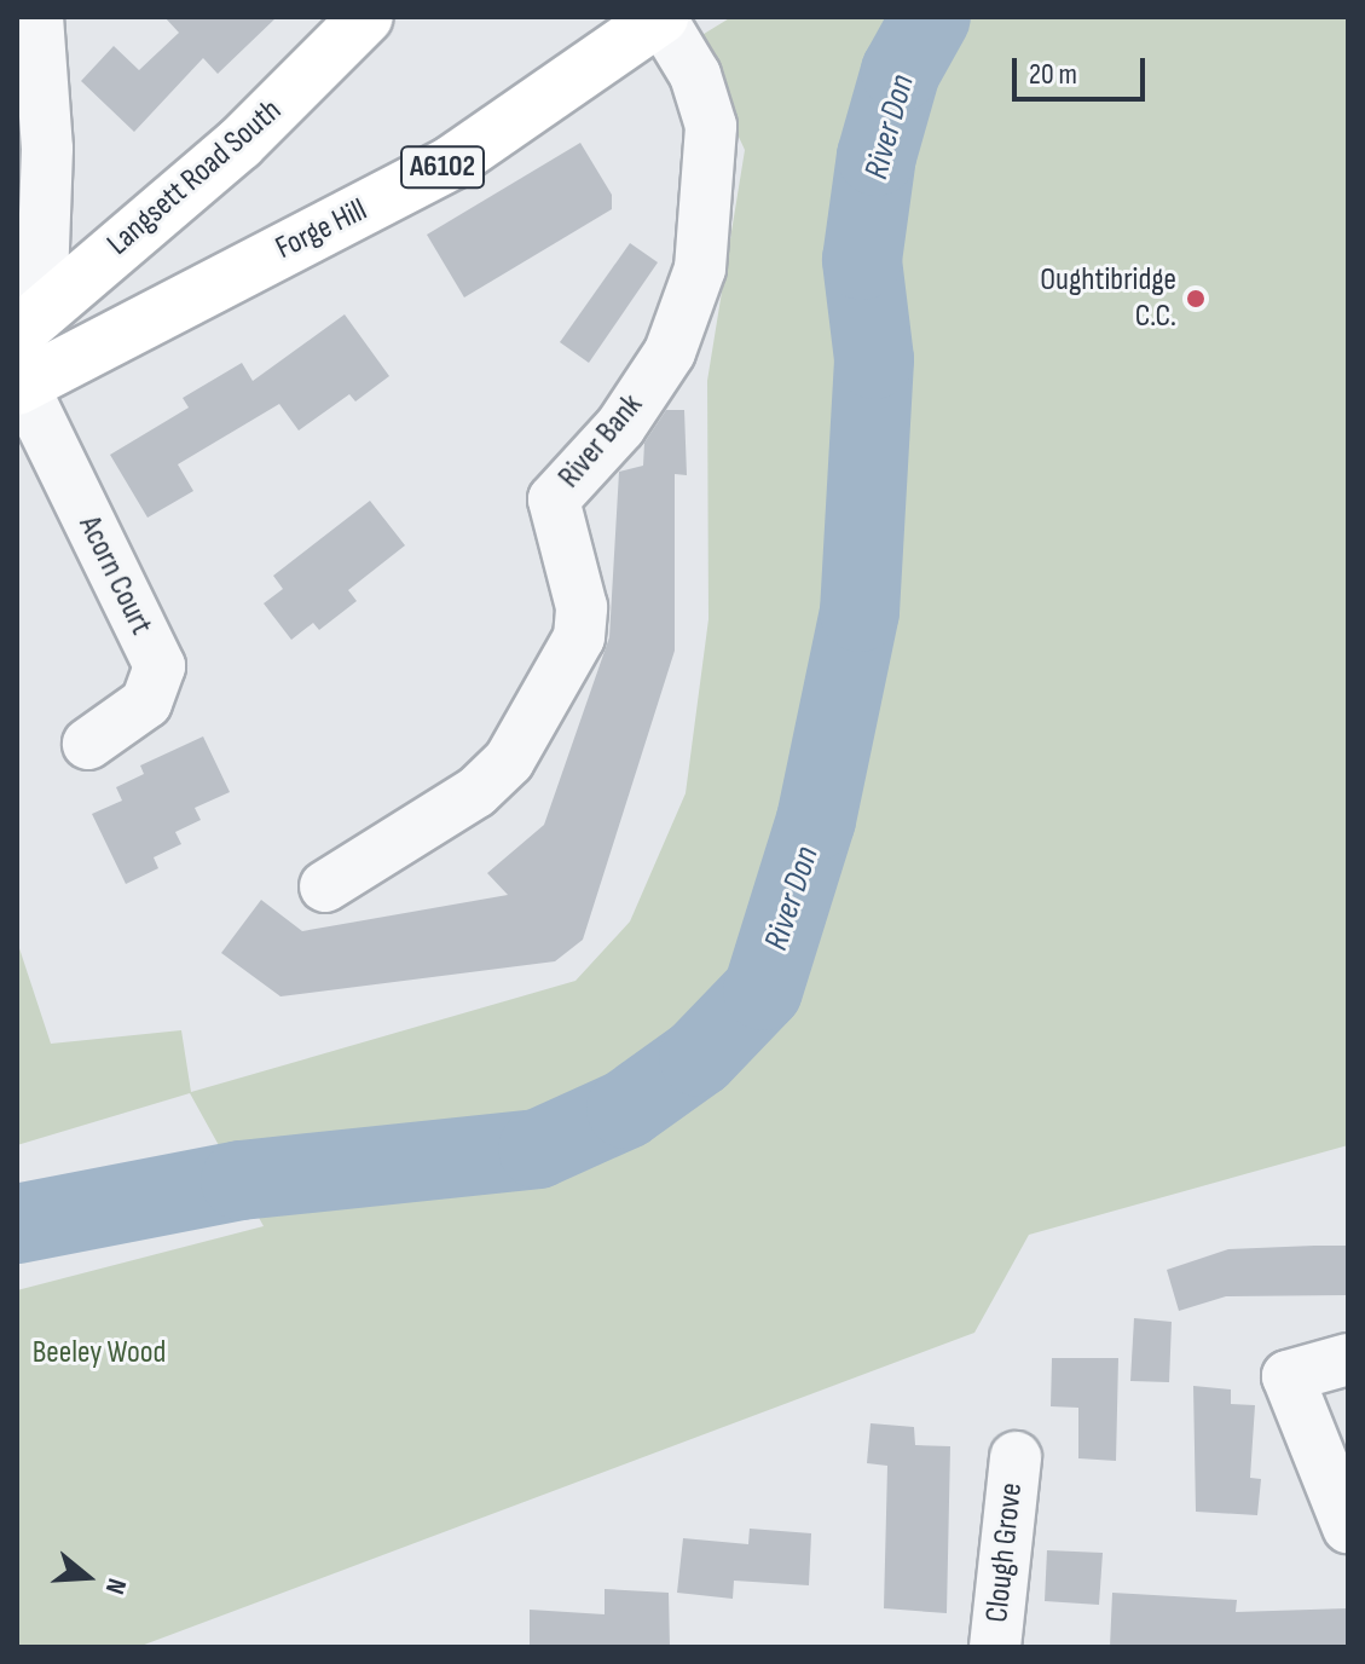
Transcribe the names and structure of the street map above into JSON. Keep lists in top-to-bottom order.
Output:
{
  "streets": {
    "main road": ["A6102", "Langsett Road South", "Forge Hill"],
    "street": ["River Bank", "Acorn Court", "Clough Grove"]
  },
  "crossings": [
    ["Forge Hill", "River Bank"],
    ["Forge Hill", "Acorn Court"]
  ],
  "water": ["River Don"],
  "parks": ["Beeley Wood"],
  "places": ["Oughtibridge C.C."],
  "scale_bar": "20 m",
  "north": "right"
}
